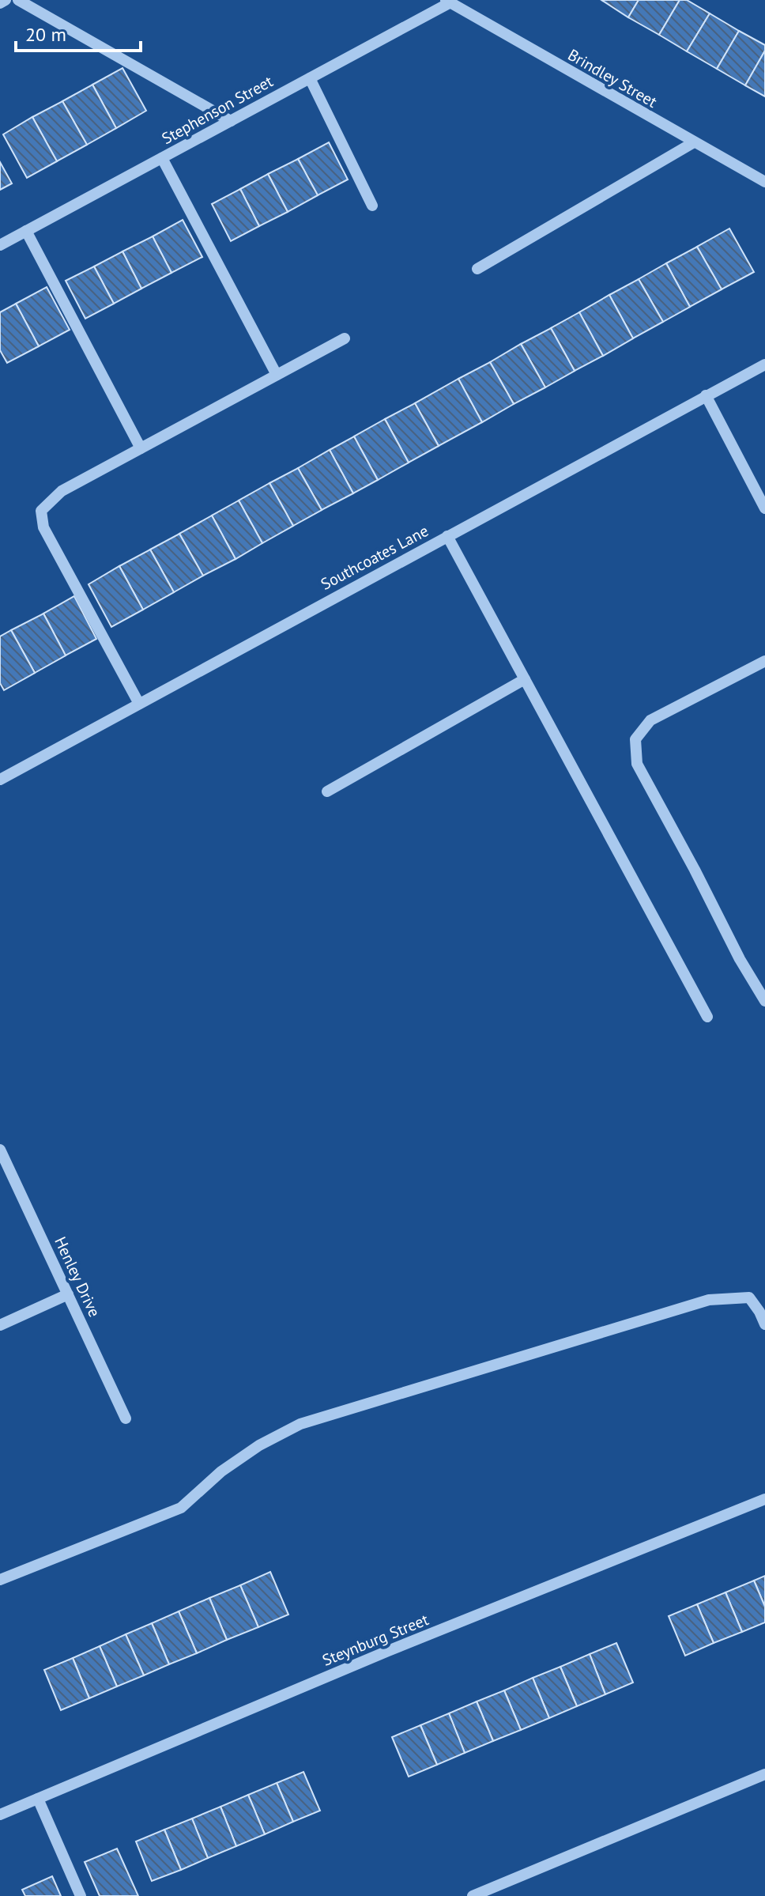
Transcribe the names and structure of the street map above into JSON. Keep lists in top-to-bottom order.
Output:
{
  "streets": {
    "street": [
      "Brindley Street",
      "Stephenson Street",
      "Southcoates Lane",
      "Henley Drive",
      "Steynburg Street"
    ]
  },
  "crossings": [
    ["Brindley Street", "Stephenson Street"]
  ],
  "scale_bar": "20 m"
}
